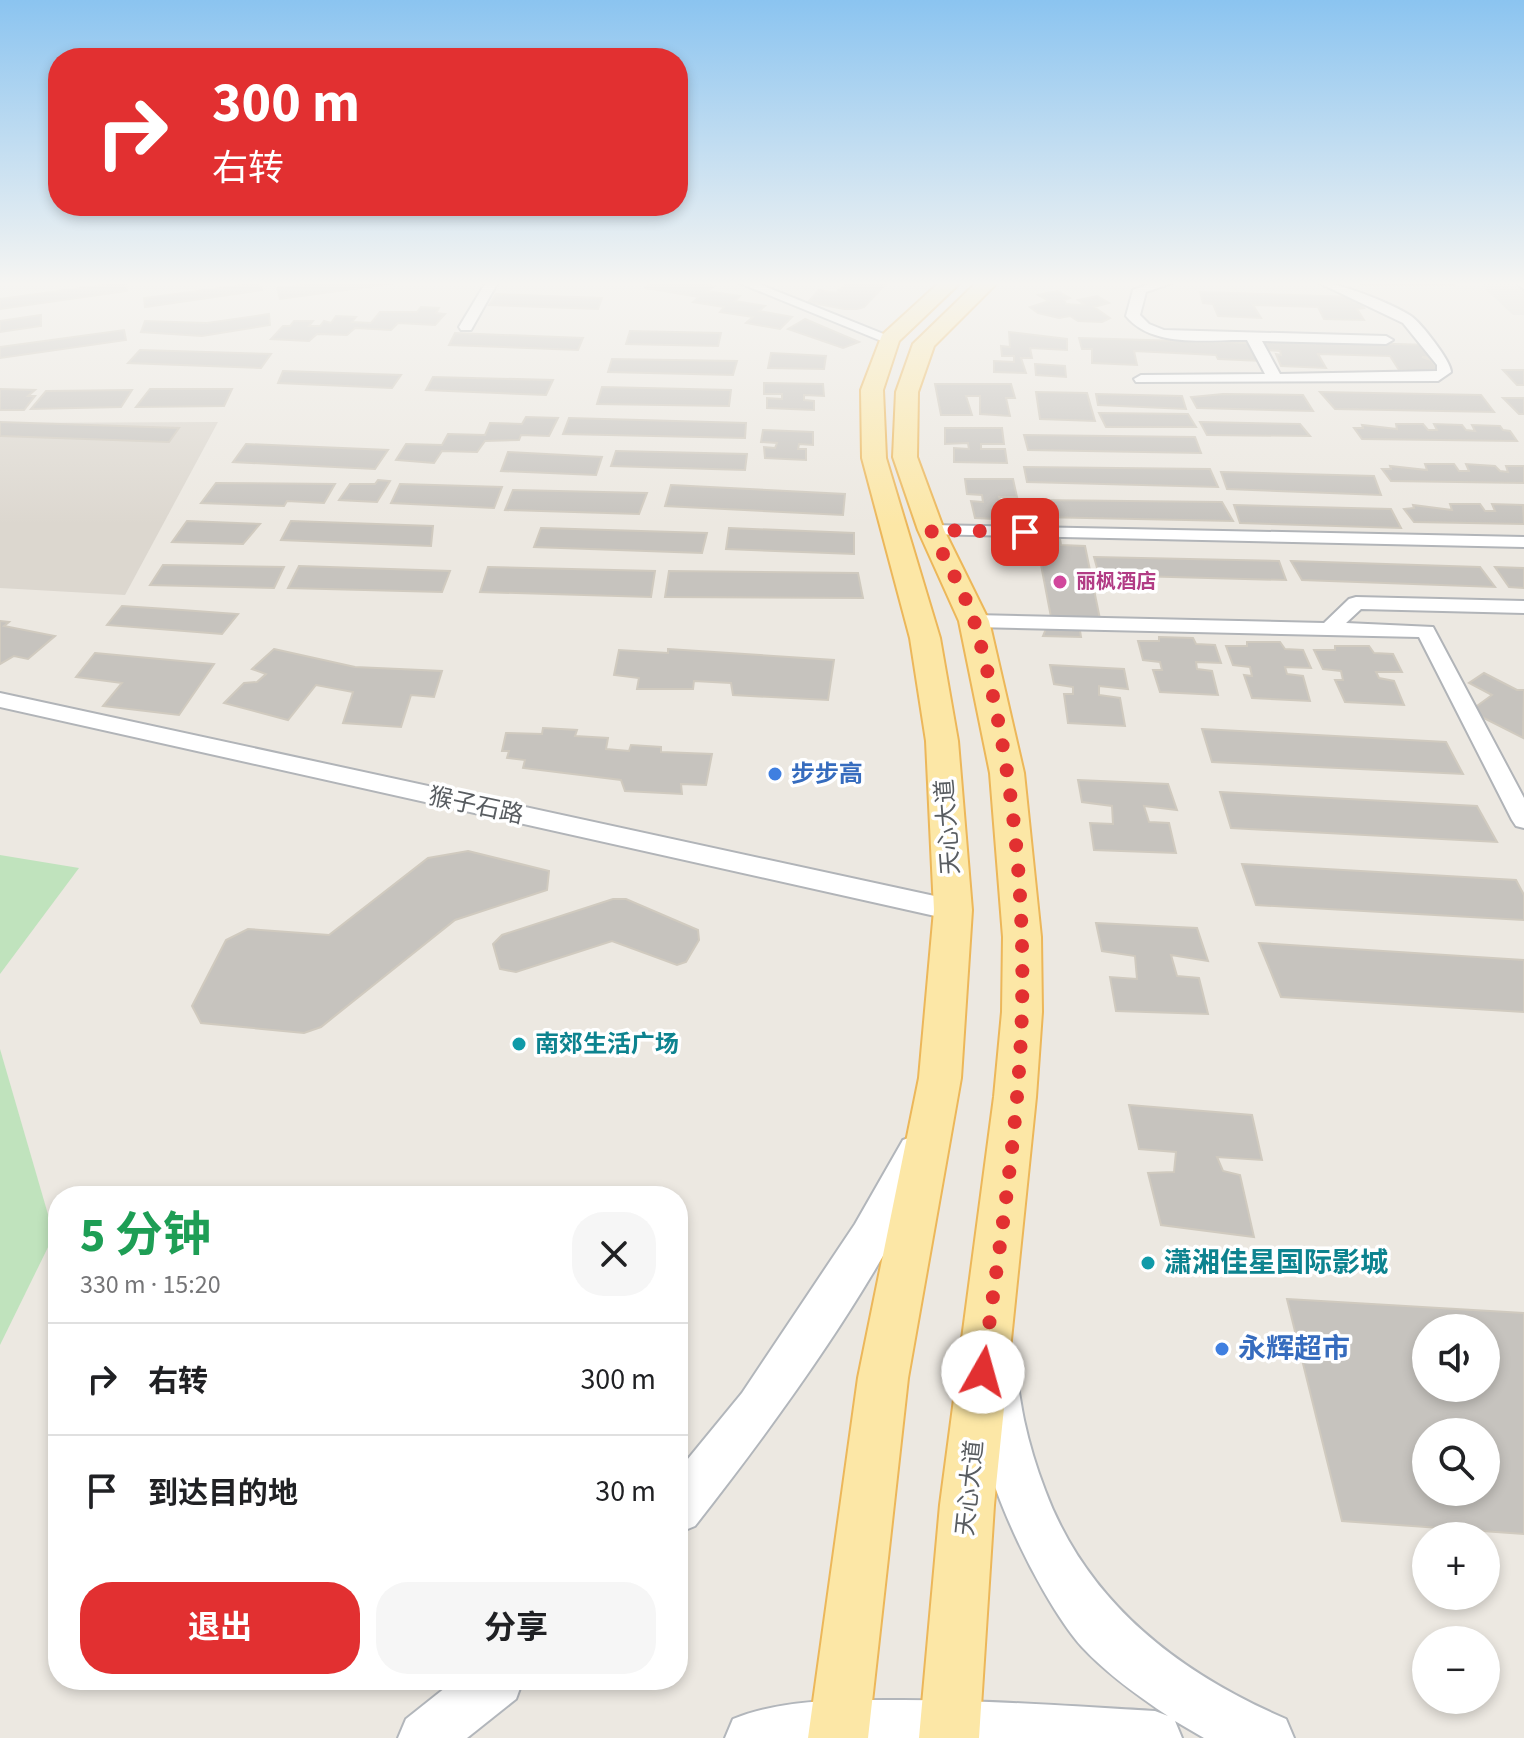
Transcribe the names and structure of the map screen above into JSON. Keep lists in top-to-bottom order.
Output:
{
  "streets": {
    "main road": ["天心大道"],
    "street": ["猴子石路"]
  },
  "crossings": [
    ["猴子石路", "天心大道"]
  ],
  "places": [
    "丽枫酒店",
    "步步高",
    "南郊生活广场",
    "潇湘佳星国际影城",
    "永辉超市"
  ],
  "page": {
    "turn": ["300 m", "右转"],
    "heading": ["5 分钟", "330 m · 15:20"],
    "map_buttons": ["+", "−"],
    "list": [
      {
        "name": "右转",
        "value": "300 m"
      },
      {
        "name": "到达目的地",
        "value": "30 m"
      }
    ],
    "buttons": ["退出", "分享"]
  }
}
